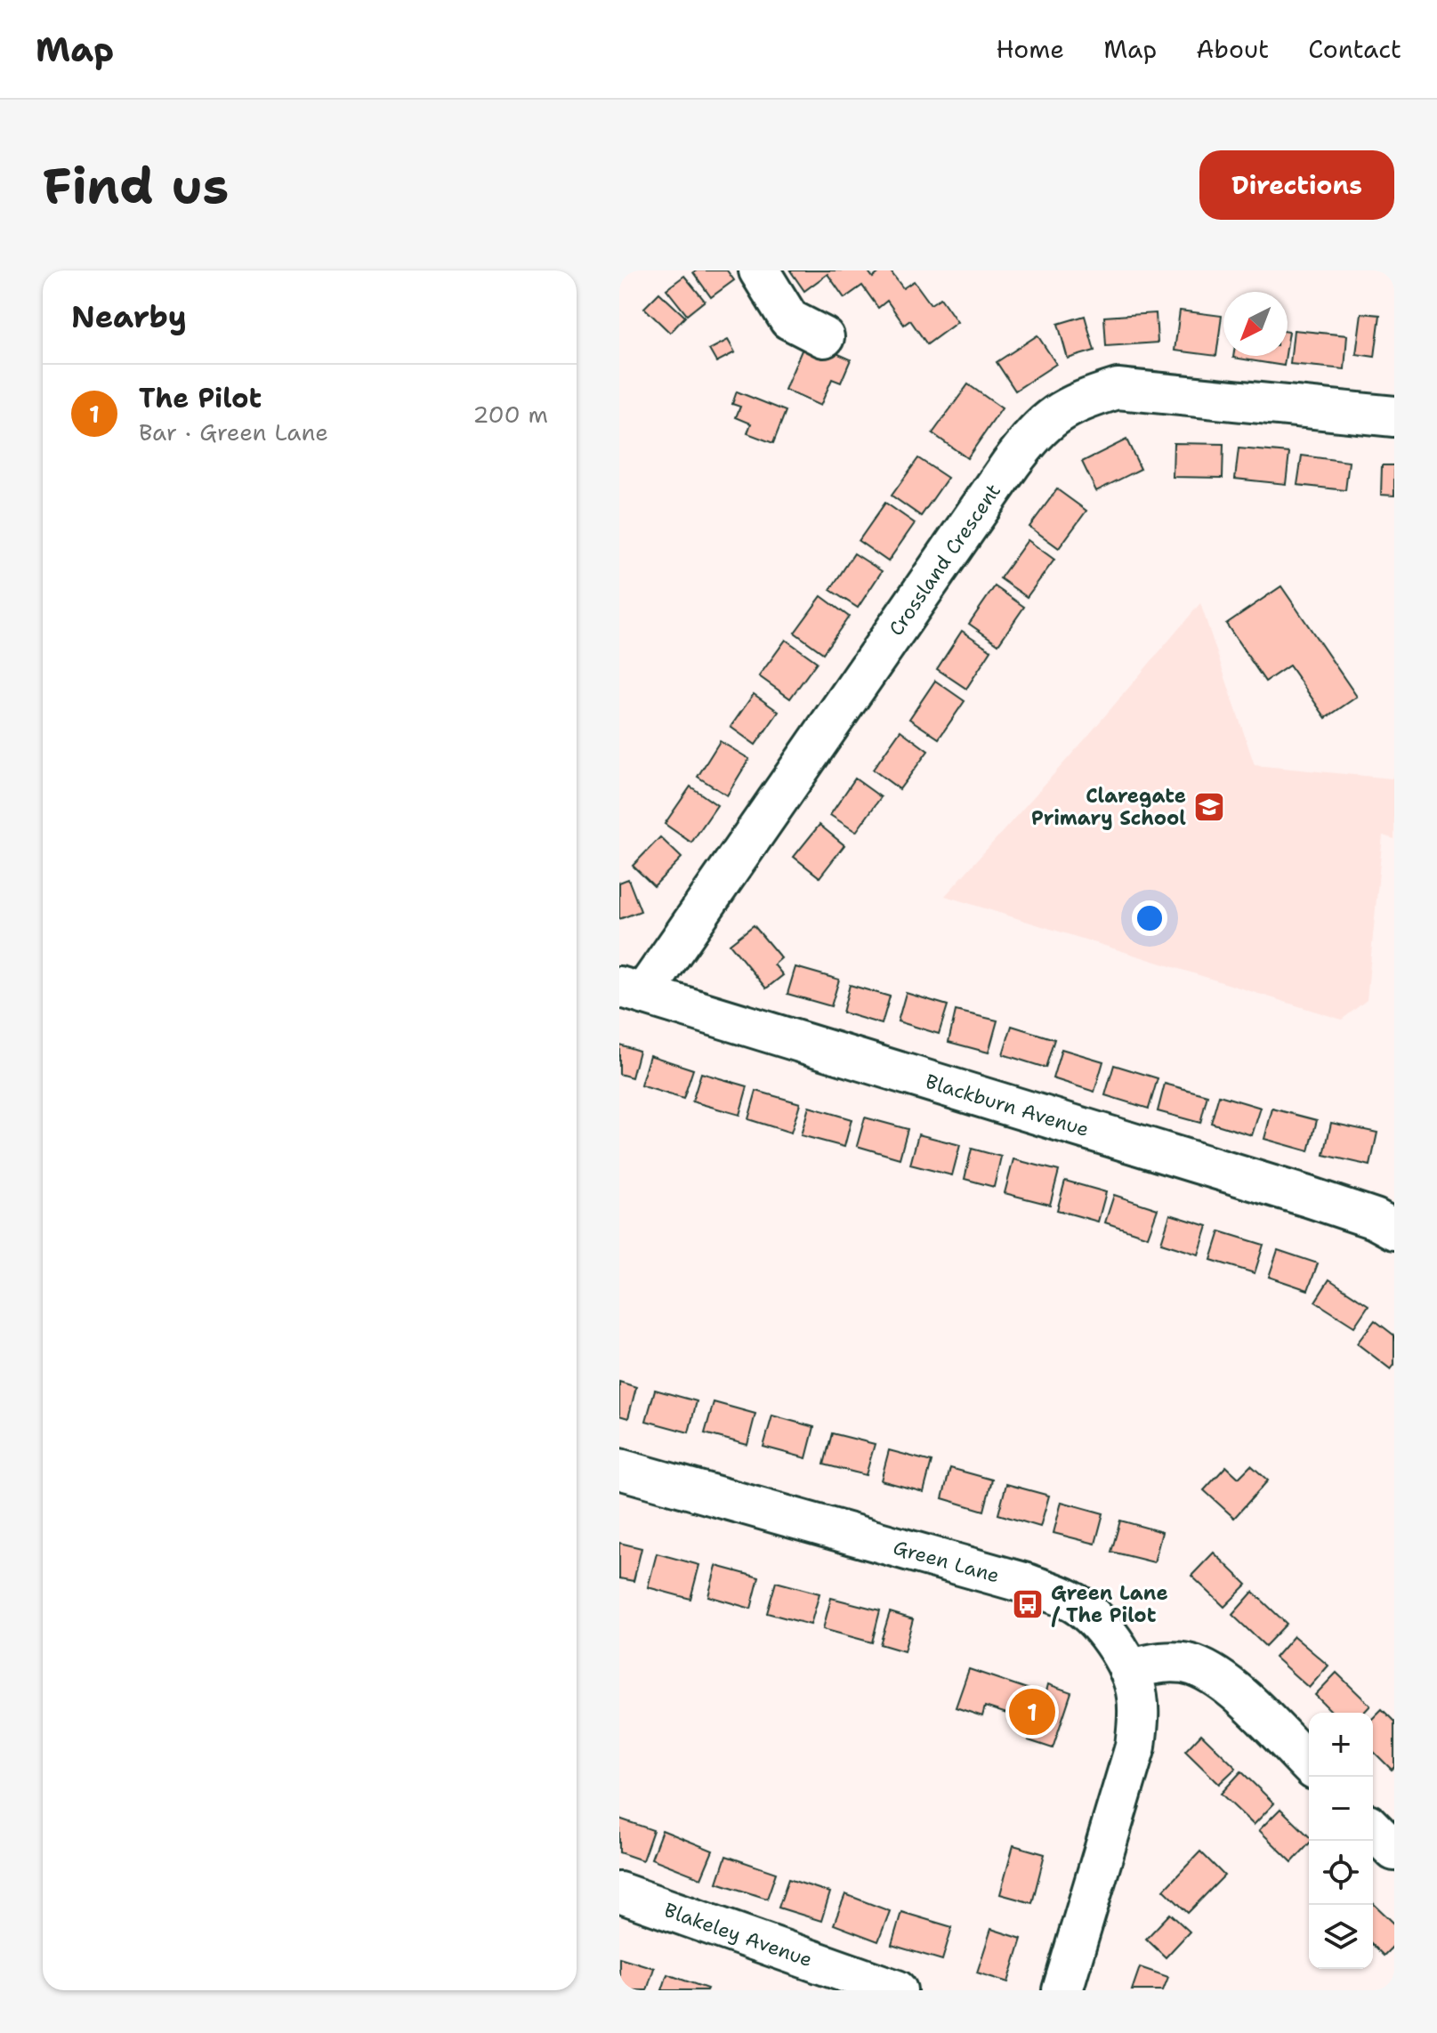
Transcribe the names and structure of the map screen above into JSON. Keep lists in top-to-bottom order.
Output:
{
  "streets": {
    "street": [
      "Crossland Crescent",
      "Blackburn Avenue",
      "Green Lane",
      "Blakeley Avenue"
    ]
  },
  "crossings": [
    ["Crossland Crescent", "Blackburn Avenue"]
  ],
  "places": {
    "school or university": ["Claregate Primary School"],
    "bus stop": ["Green Lane / The Pilot"]
  },
  "north": "bottom left",
  "page": {
    "header": "Map",
    "nav": [
      "Home",
      "Map",
      "About",
      "Contact"
    ],
    "buttons": "Directions",
    "title": "Find us",
    "heading": "Nearby",
    "list": [
      {
        "mark": "1",
        "name": "The Pilot",
        "note": "Bar · Green Lane",
        "value": "200 m"
      }
    ],
    "pins": "1",
    "map_buttons": ["+", "−"]
  }
}
